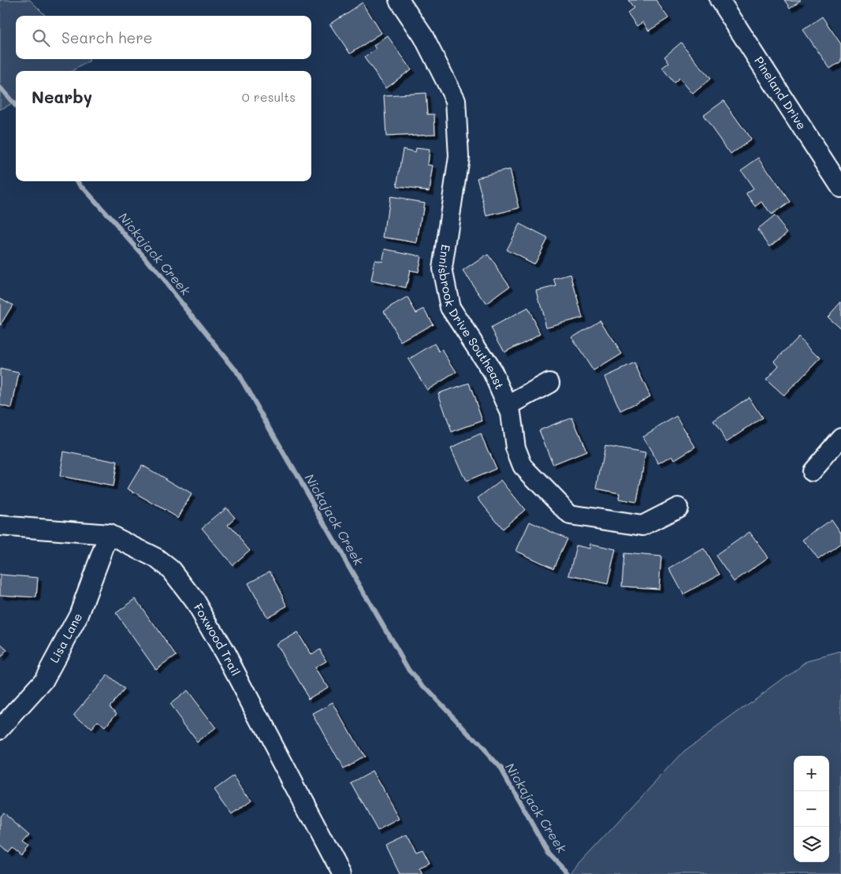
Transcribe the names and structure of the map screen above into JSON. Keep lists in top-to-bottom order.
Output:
{
  "streets": {
    "street": [
      "Pineland Drive",
      "Ennisbrook Drive Southeast",
      "Lisa Lane",
      "Foxwood Trail"
    ]
  },
  "crossings": [
    ["Lisa Lane", "Foxwood Trail"]
  ],
  "water": ["Nickajack Creek"],
  "page": {
    "search": "Search here",
    "heading": ["Nearby", "0 results"],
    "map_buttons": ["+", "−"]
  }
}
